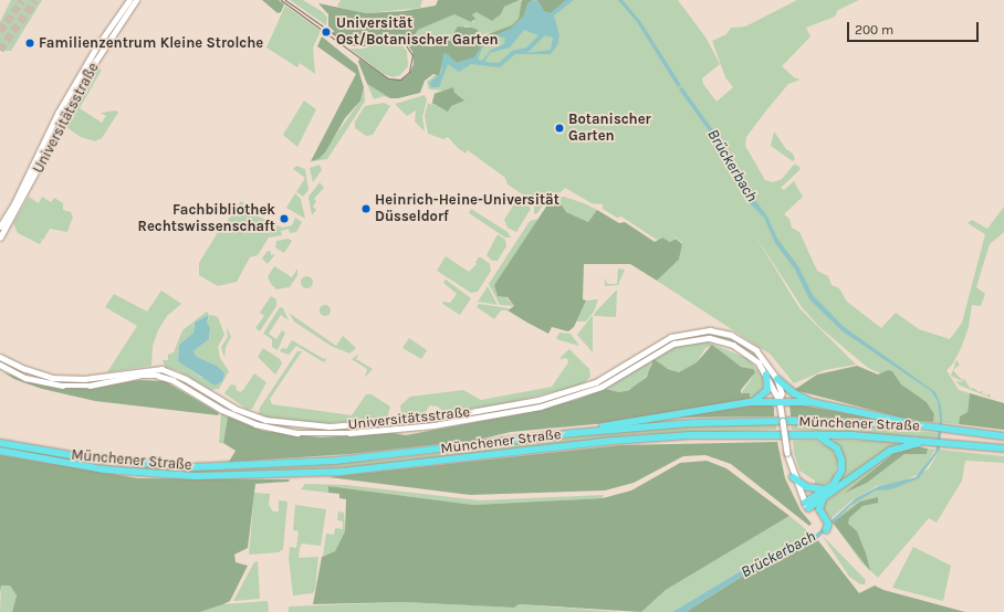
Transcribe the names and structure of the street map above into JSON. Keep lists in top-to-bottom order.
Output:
{
  "streets": {
    "highway": ["Münchener Straße"],
    "street": ["Universitätsstraße"]
  },
  "water": ["Brückerbach"],
  "places": [
    "Universität Ost/Botanischer Garten",
    "Familienzentrum Kleine Strolche",
    "Botanischer Garten",
    "Heinrich-Heine-Universität Düsseldorf",
    "Fachbibliothek Rechtswissenschaft"
  ],
  "scale_bar": "200 m"
}
